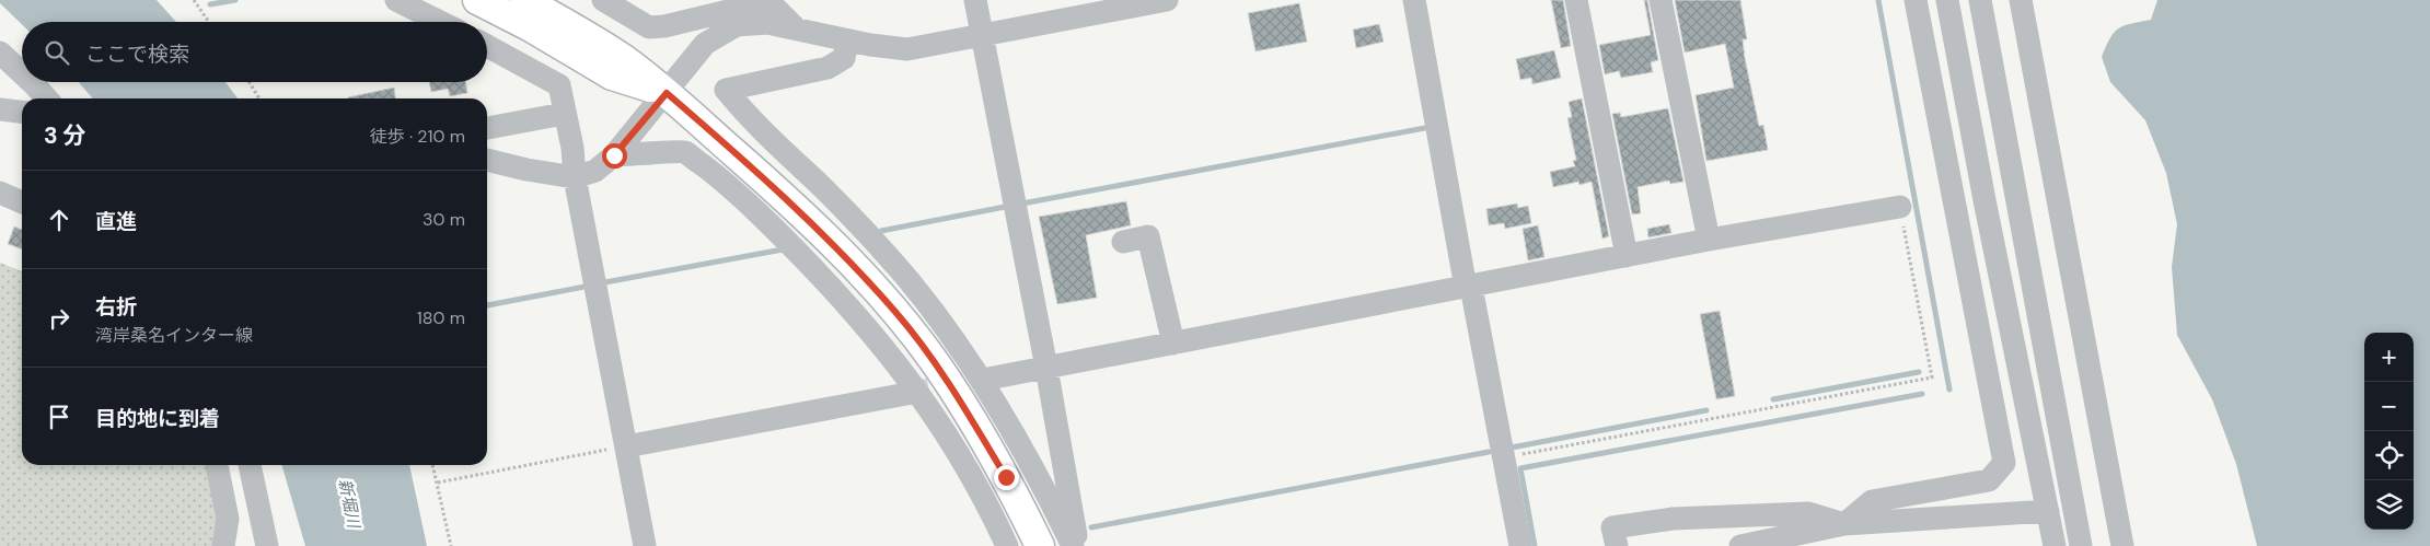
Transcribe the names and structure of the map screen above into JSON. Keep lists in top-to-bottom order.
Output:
{
  "water": ["新堀川"],
  "page": {
    "search": "ここで検索",
    "heading": ["3 分", "徒歩 · 210 m"],
    "list": [
      ["直進", "30 m"],
      ["右折", "湾岸桑名インター線", "180 m"],
      "目的地に到着"
    ],
    "map_buttons": ["+", "−"]
  }
}
